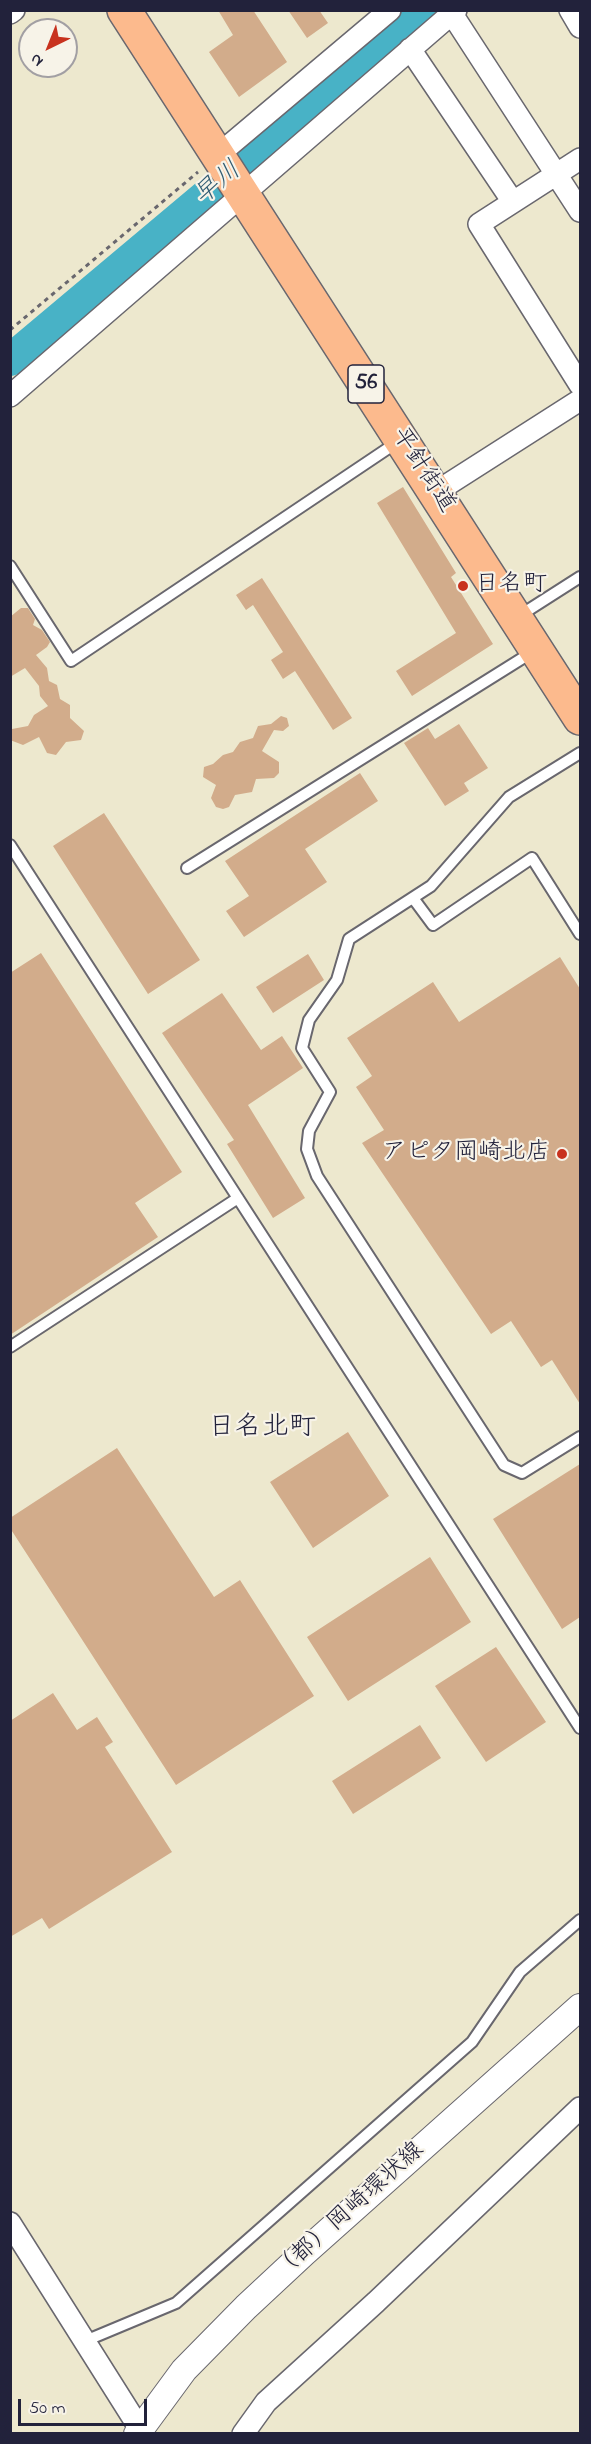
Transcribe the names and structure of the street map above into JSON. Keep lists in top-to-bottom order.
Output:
{
  "streets": {
    "main road": ["56", "平針街道"],
    "street": ["（都）岡崎環状線"]
  },
  "crossings": [
    ["56", "平針街道"]
  ],
  "districts": ["日名北町"],
  "water": ["早川"],
  "places": ["日名町", "アピタ岡崎北店"],
  "scale_bar": "50 m",
  "north": "bottom left"
}
